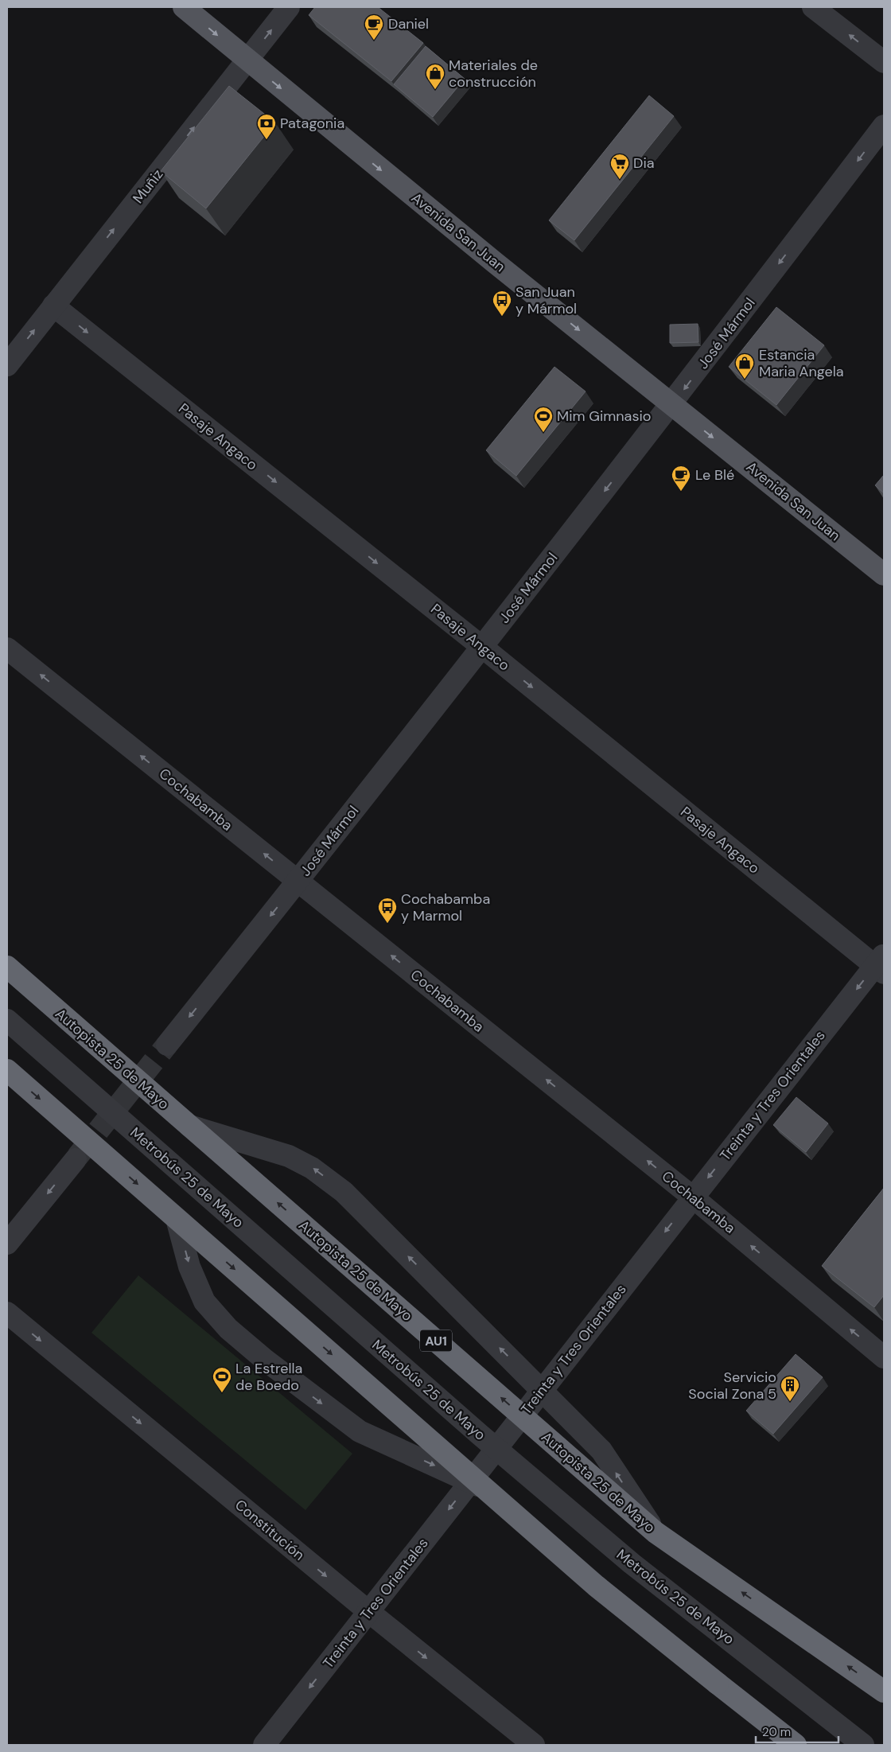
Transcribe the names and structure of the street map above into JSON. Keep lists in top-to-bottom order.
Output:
{
  "streets": {
    "highway": ["Autopista 25 de Mayo", "AU1"],
    "main road": ["Avenida San Juan"],
    "street": [
      "Muñiz",
      "José Mármol",
      "Pasaje Angaco",
      "Cochabamba",
      "Treinta y Tres Orientales",
      "Metrobús 25 de Mayo",
      "Constitución"
    ]
  },
  "crossings": [
    ["Muñiz", "Avenida San Juan"],
    ["Muñiz", "Pasaje Angaco"],
    ["Avenida San Juan", "José Mármol"],
    ["José Mármol", "Pasaje Angaco"],
    ["José Mármol", "Cochabamba"],
    ["Pasaje Angaco", "Treinta y Tres Orientales"],
    ["Cochabamba", "Treinta y Tres Orientales"],
    ["Treinta y Tres Orientales", "Constitución"]
  ],
  "one_way": [
    "Muñiz",
    "Avenida San Juan",
    "José Mármol",
    "Pasaje Angaco",
    "Cochabamba",
    "Treinta y Tres Orientales"
  ],
  "places": {
    "cafe": ["Daniel", "Le Blé"],
    "shop": ["Materiales de construcción", "Estancia Maria Angela"],
    "bank": ["Patagonia"],
    "supermarket": ["Dia"],
    "bus stop": ["San Juan y Mármol", "Cochabamba y Marmol"],
    "sports": ["Mim Gimnasio", "La Estrella de Boedo"],
    "building": ["Servicio Social Zona 5"]
  },
  "scale_bar": "20 m"
}
